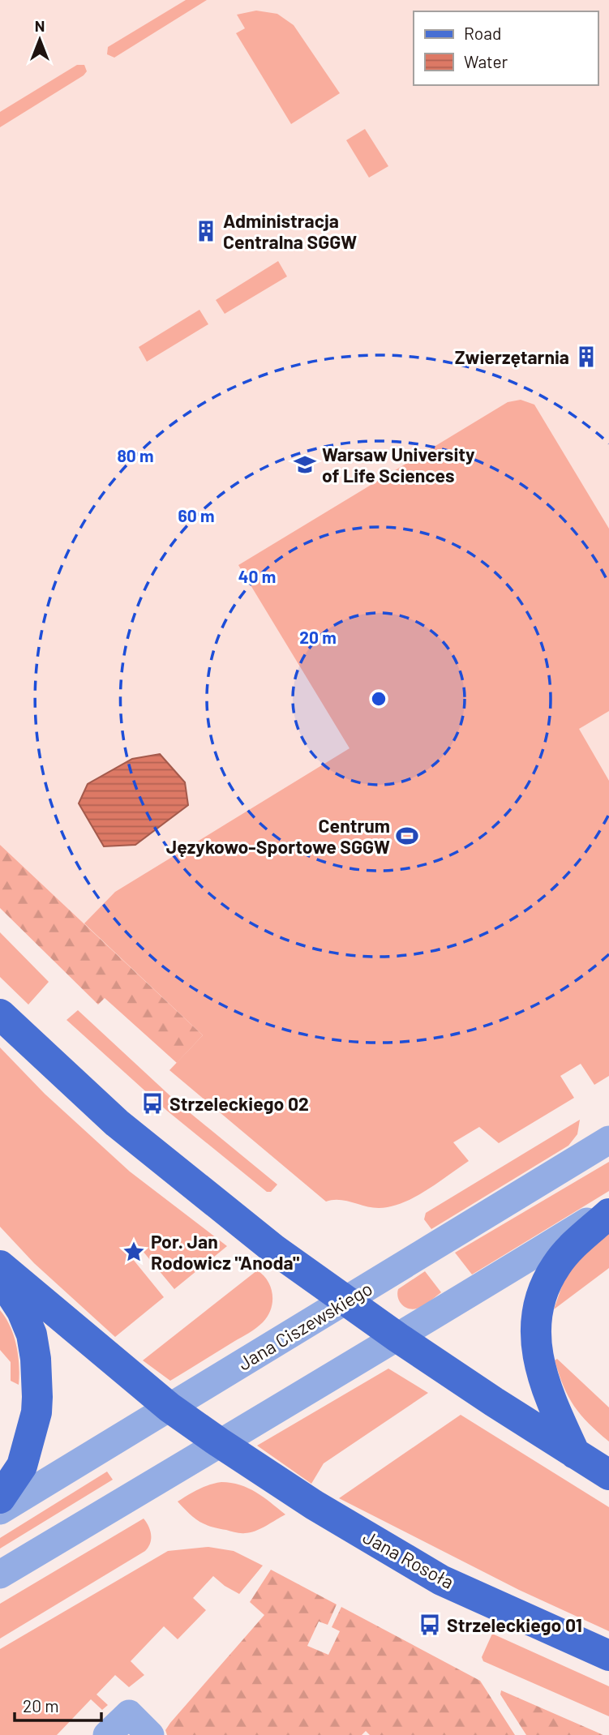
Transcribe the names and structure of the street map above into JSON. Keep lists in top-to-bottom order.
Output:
{
  "streets": {
    "main road": ["Jana Rosoła"],
    "street": ["Jana Ciszewskiego"]
  },
  "crossings": [
    ["Jana Ciszewskiego", "Jana Rosoła"]
  ],
  "places": {
    "building": ["Administracja Centralna SGGW", "Zwierzętarnia"],
    "school or university": ["Warsaw University of Life Sciences"],
    "sports": ["Centrum Językowo-Sportowe SGGW"],
    "bus stop": ["Strzeleckiego 02", "Strzeleckiego 01"],
    "place": ["Por. Jan Rodowicz \"Anoda\""]
  },
  "legend": ["Road", "Water"],
  "scale_bar": "20 m",
  "north": "top",
  "rings": [
    "80 m",
    "60 m",
    "40 m",
    "20 m"
  ]
}
